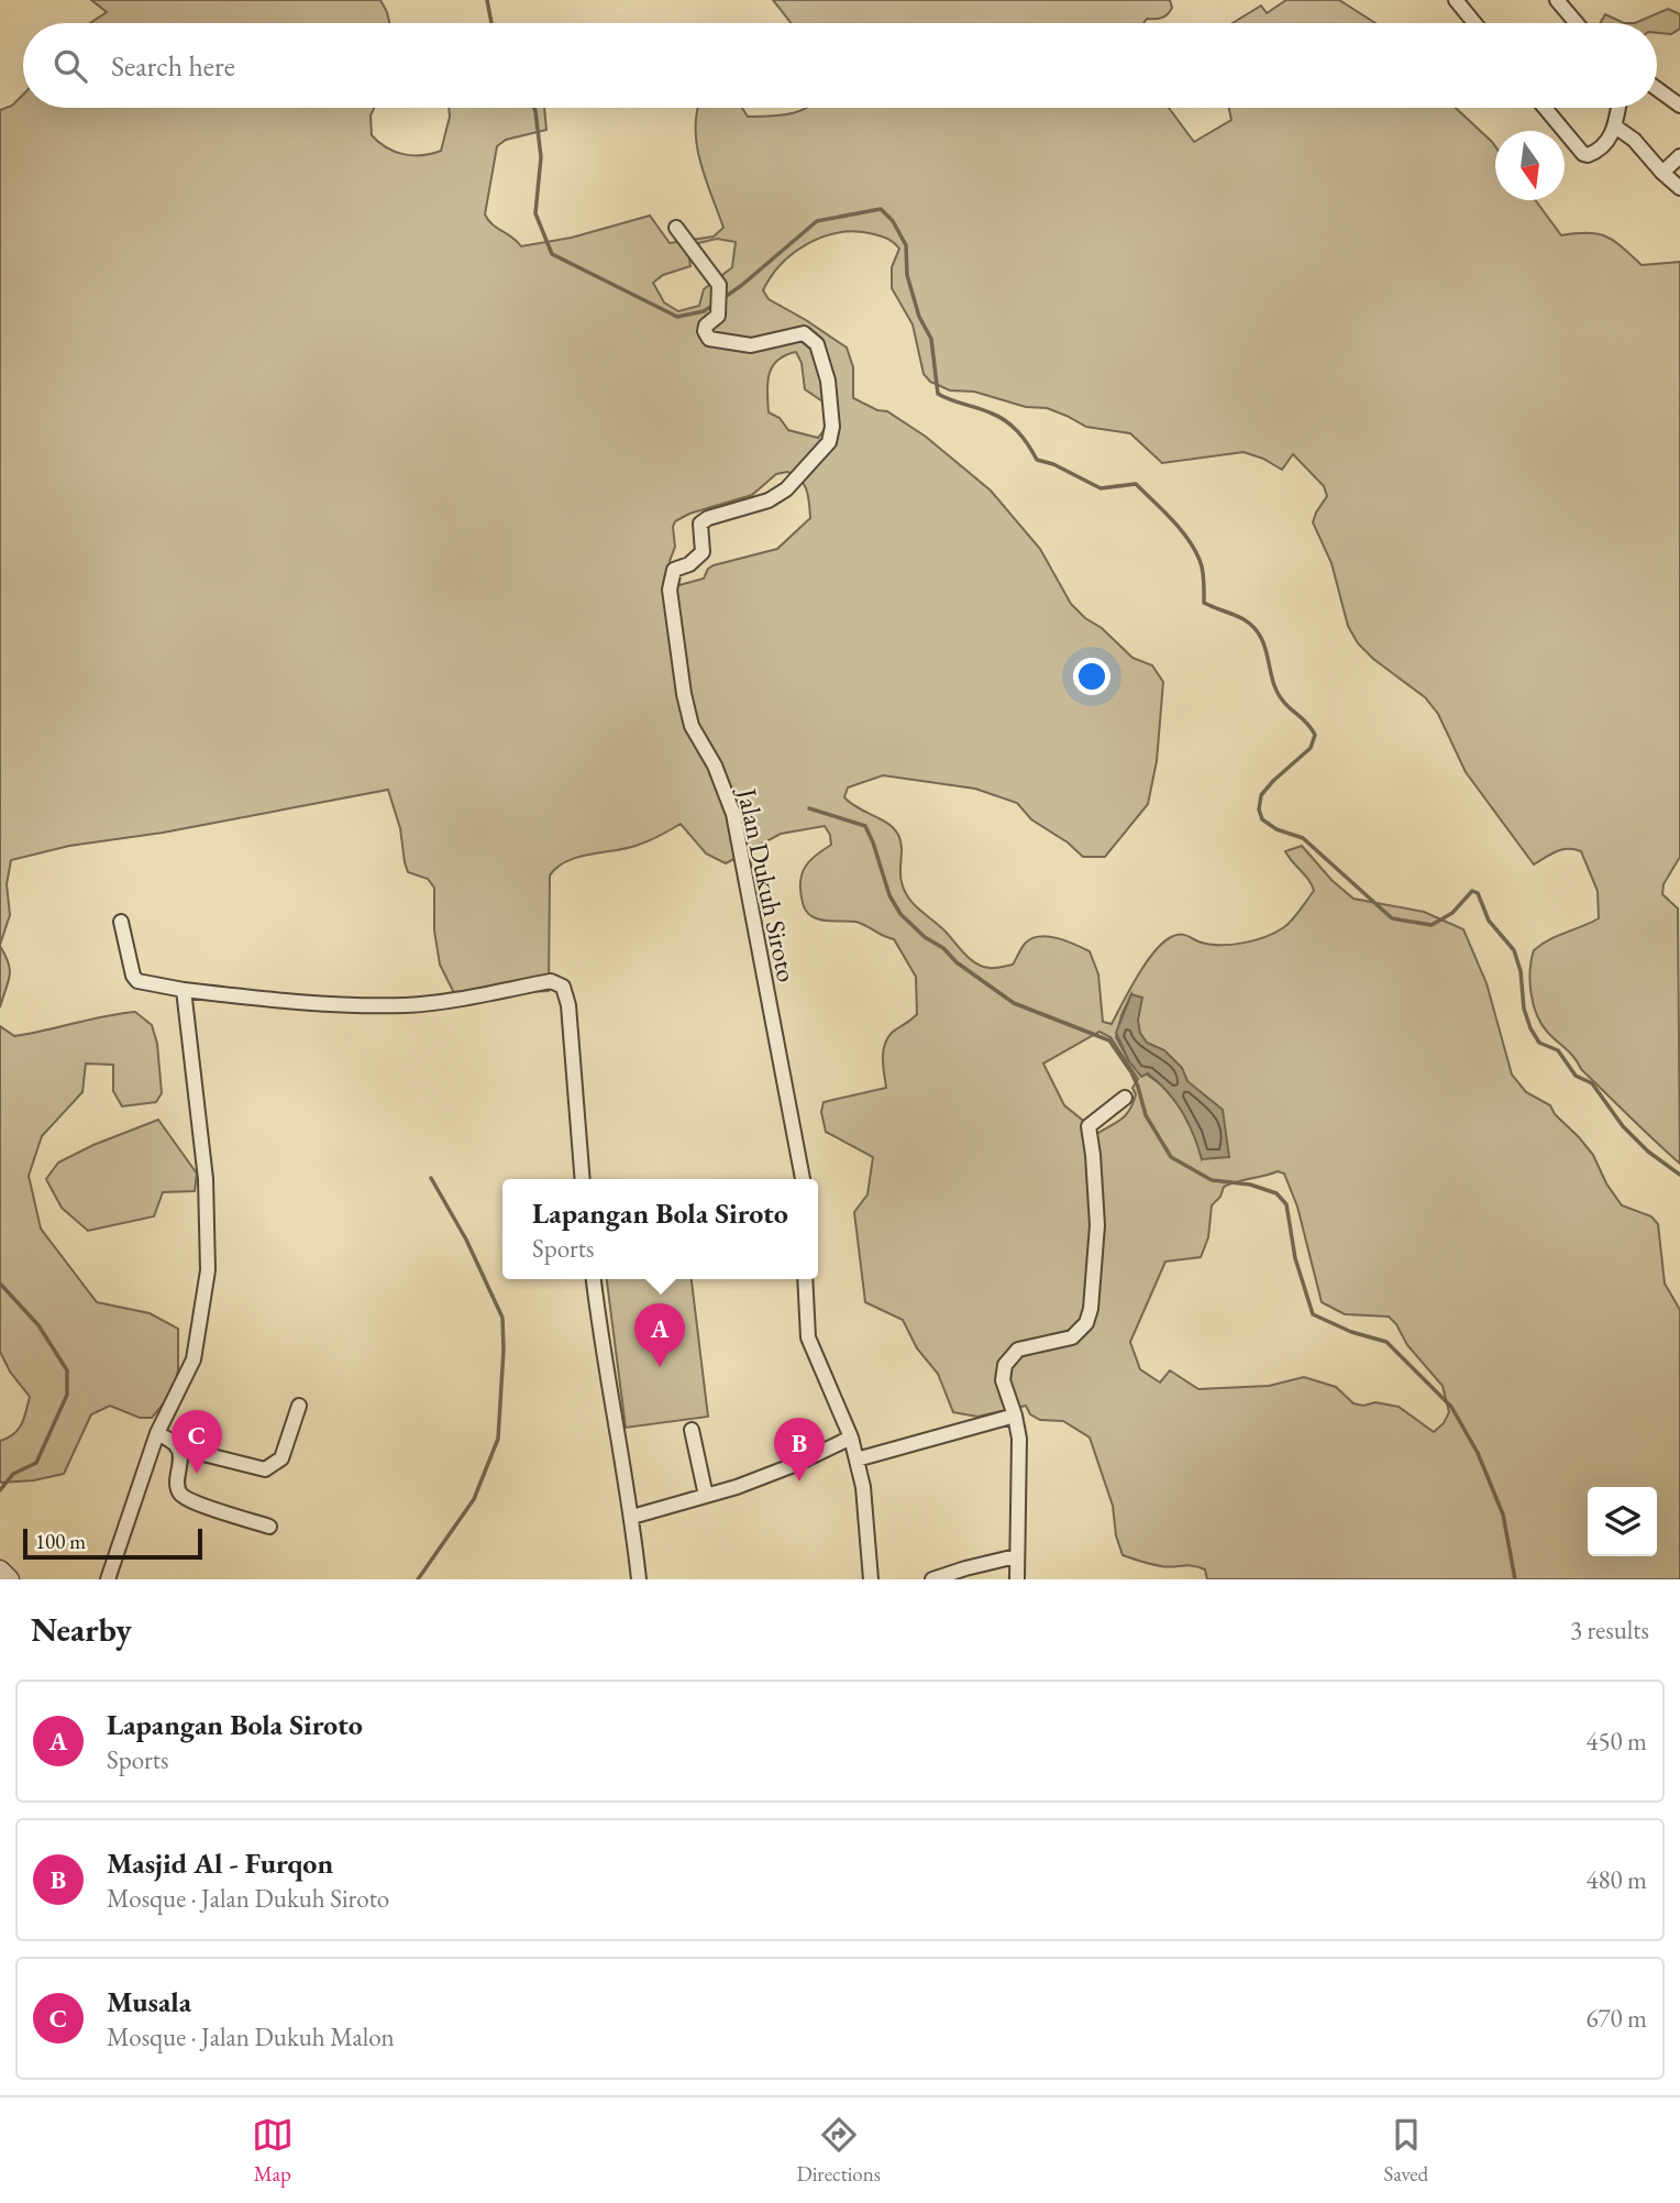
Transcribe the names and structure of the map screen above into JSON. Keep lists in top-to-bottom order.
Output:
{
  "streets": {
    "street": ["Jalan Dukuh Siroto"]
  },
  "scale_bar": "100 m",
  "north": "bottom",
  "page": {
    "search": "Search here",
    "popup": ["Lapangan Bola Siroto", "Sports"],
    "pins": ["A", "C", "B"],
    "scale": "100 m",
    "heading": ["Nearby", "3 results"],
    "list": [
      {
        "mark": "A",
        "name": "Lapangan Bola Siroto",
        "note": "Sports",
        "value": "450 m"
      },
      {
        "mark": "B",
        "name": "Masjid Al - Furqon",
        "note": "Mosque · Jalan Dukuh Siroto",
        "value": "480 m"
      },
      {
        "mark": "C",
        "name": "Musala",
        "note": "Mosque · Jalan Dukuh Malon",
        "value": "670 m"
      }
    ],
    "nav": ["Map", "Directions", "Saved"]
  }
}
